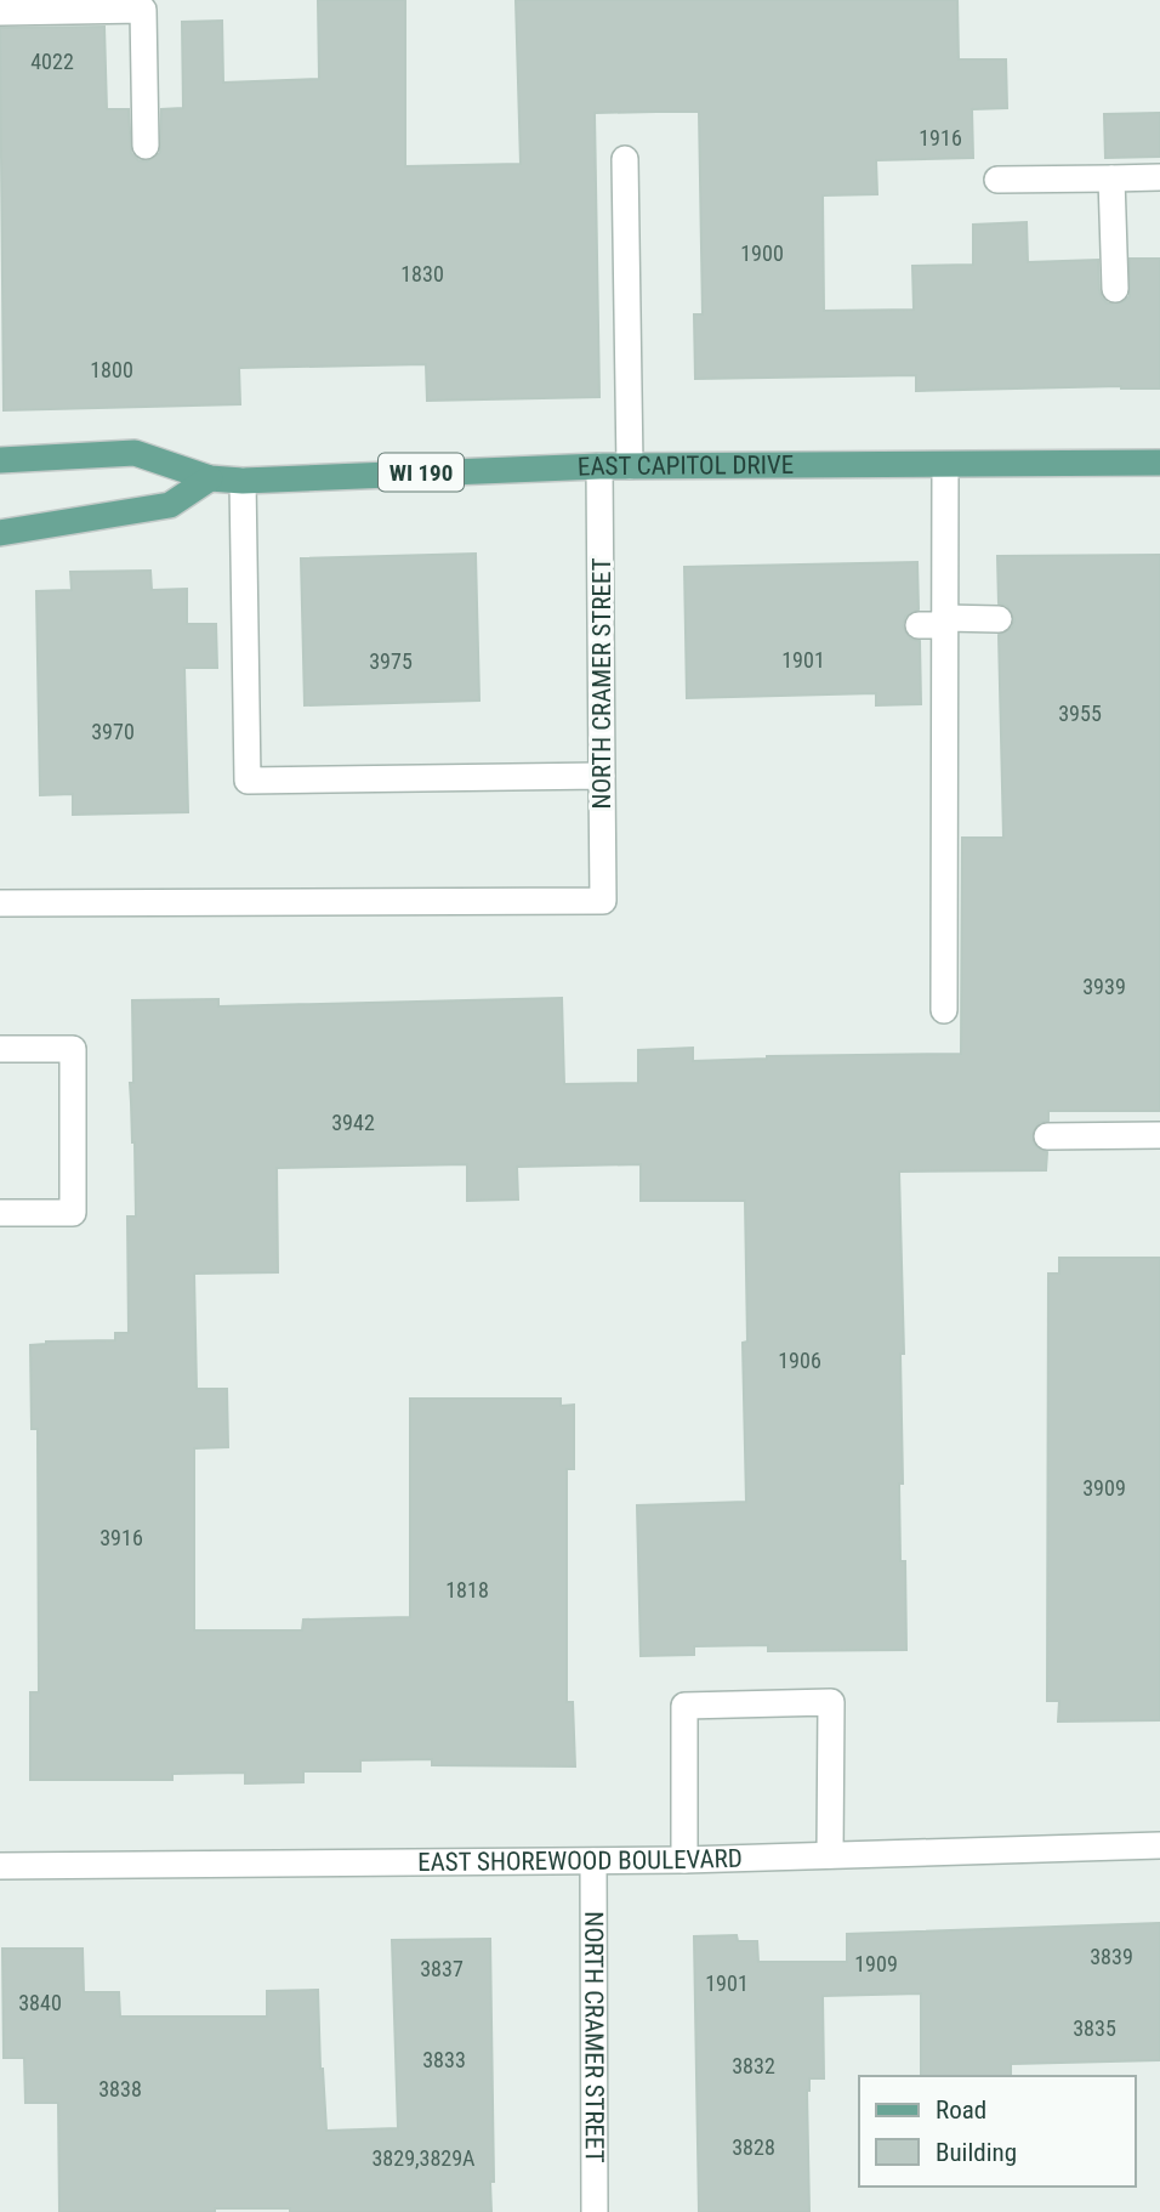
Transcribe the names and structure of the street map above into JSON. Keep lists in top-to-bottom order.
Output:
{
  "streets": {
    "main road": ["EAST CAPITOL DRIVE", "WI 190"],
    "street": ["NORTH CRAMER STREET", "EAST SHOREWOOD BOULEVARD"]
  },
  "crossings": [
    ["EAST CAPITOL DRIVE", "NORTH CRAMER STREET"],
    ["NORTH CRAMER STREET", "EAST SHOREWOOD BOULEVARD"]
  ],
  "house_numbers": [
    "4022",
    "1916",
    "1900",
    "1830",
    "1800",
    "1901",
    "3975",
    "3955",
    "3970",
    "3939",
    "3942",
    "1906",
    "3909",
    "3916",
    "1818",
    "3839",
    "1909",
    "3837",
    "1901",
    "3840",
    "3835",
    "3833",
    "3832",
    "3838",
    "3828",
    "3829,3829A"
  ],
  "legend": ["Road", "Building"]
}
